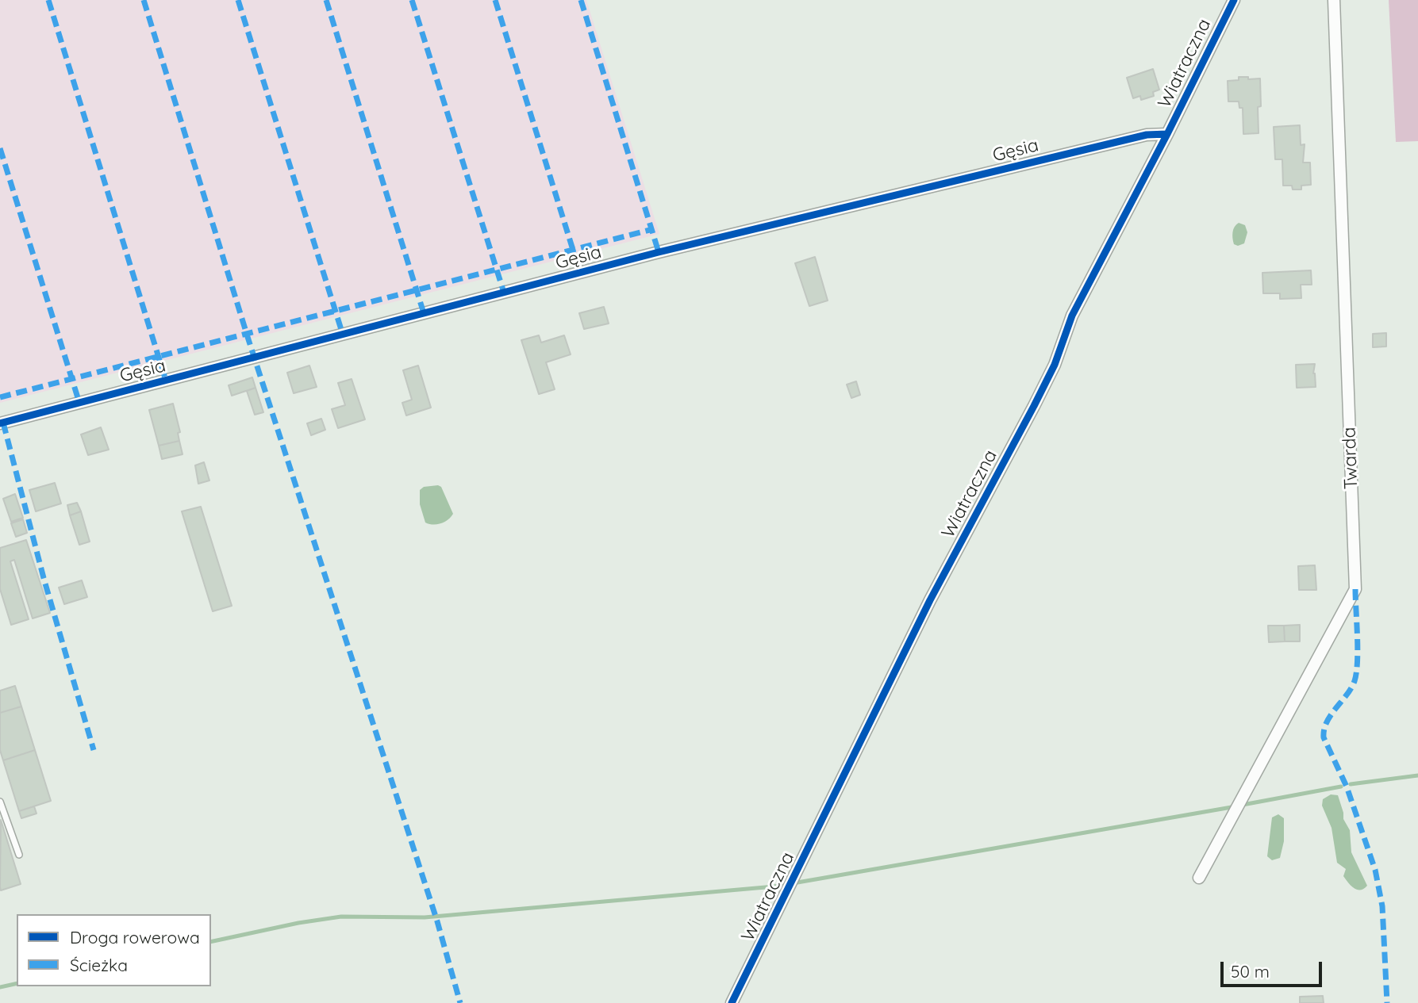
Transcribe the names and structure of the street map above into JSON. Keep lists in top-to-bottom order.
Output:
{
  "streets": {
    "street": ["Wiatraczna", "Gęsia", "Twarda"]
  },
  "crossings": [
    ["Wiatraczna", "Gęsia"]
  ],
  "legend": ["Droga rowerowa", "Ścieżka"],
  "scale_bar": "50 m"
}
